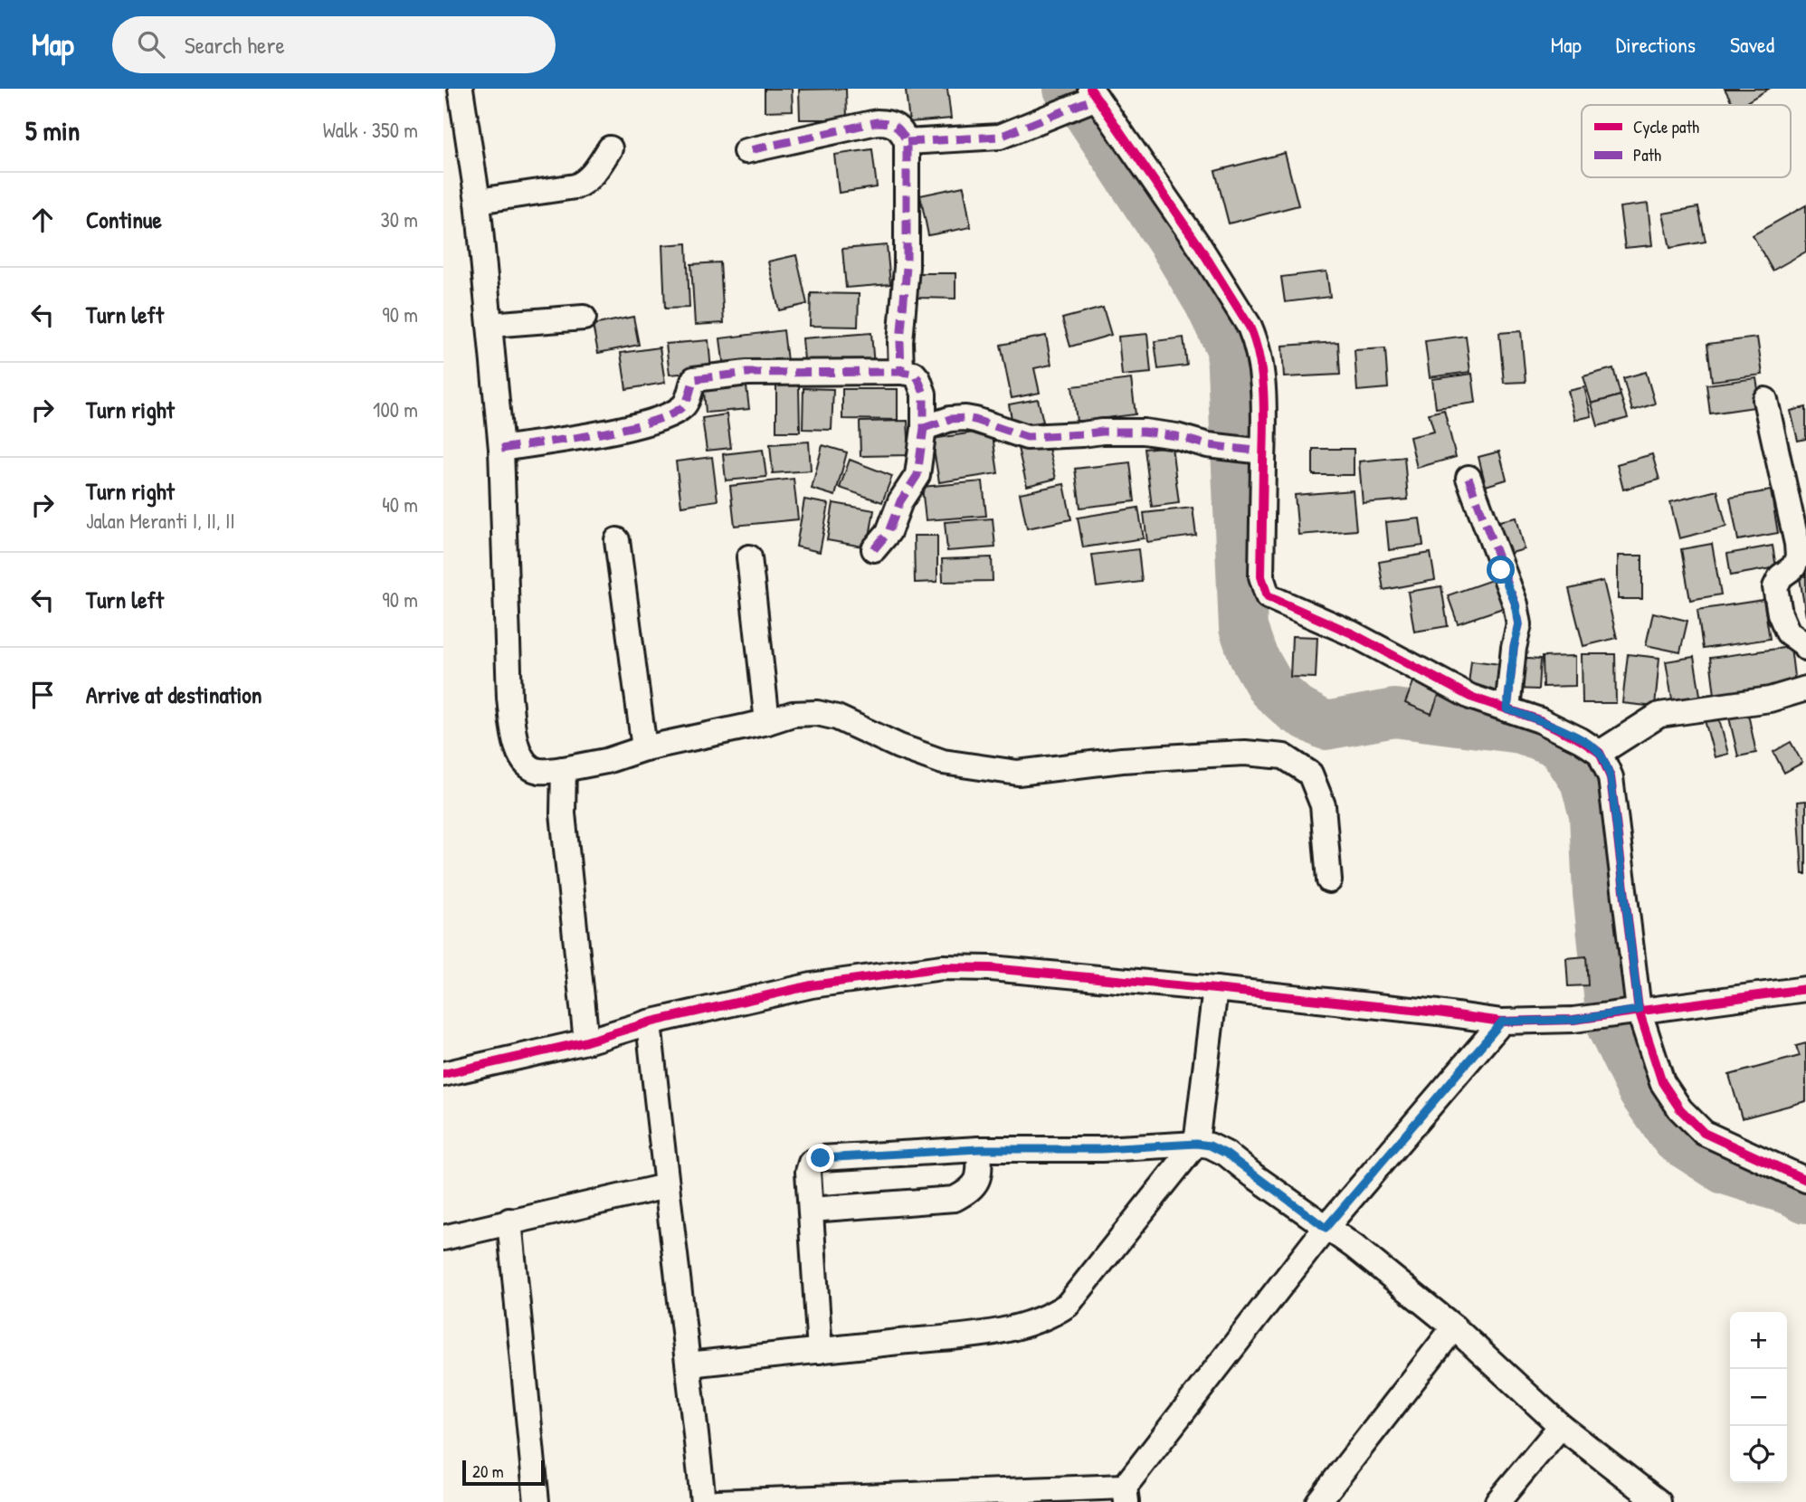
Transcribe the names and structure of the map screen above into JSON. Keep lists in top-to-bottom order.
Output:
{
  "legend": ["Cycle path", "Path"],
  "scale_bar": "20 m",
  "page": {
    "header": "Map",
    "search": "Search here",
    "nav": ["Map", "Directions", "Saved"],
    "heading": ["5 min", "Walk · 350 m"],
    "list": [
      ["Continue", "30 m"],
      ["Turn left", "90 m"],
      ["Turn right", "100 m"],
      ["Turn right", "Jalan Meranti I, II, II", "40 m"],
      ["Turn left", "90 m"],
      "Arrive at destination"
    ],
    "map_buttons": ["+", "−"],
    "scale": "20 m"
  }
}
